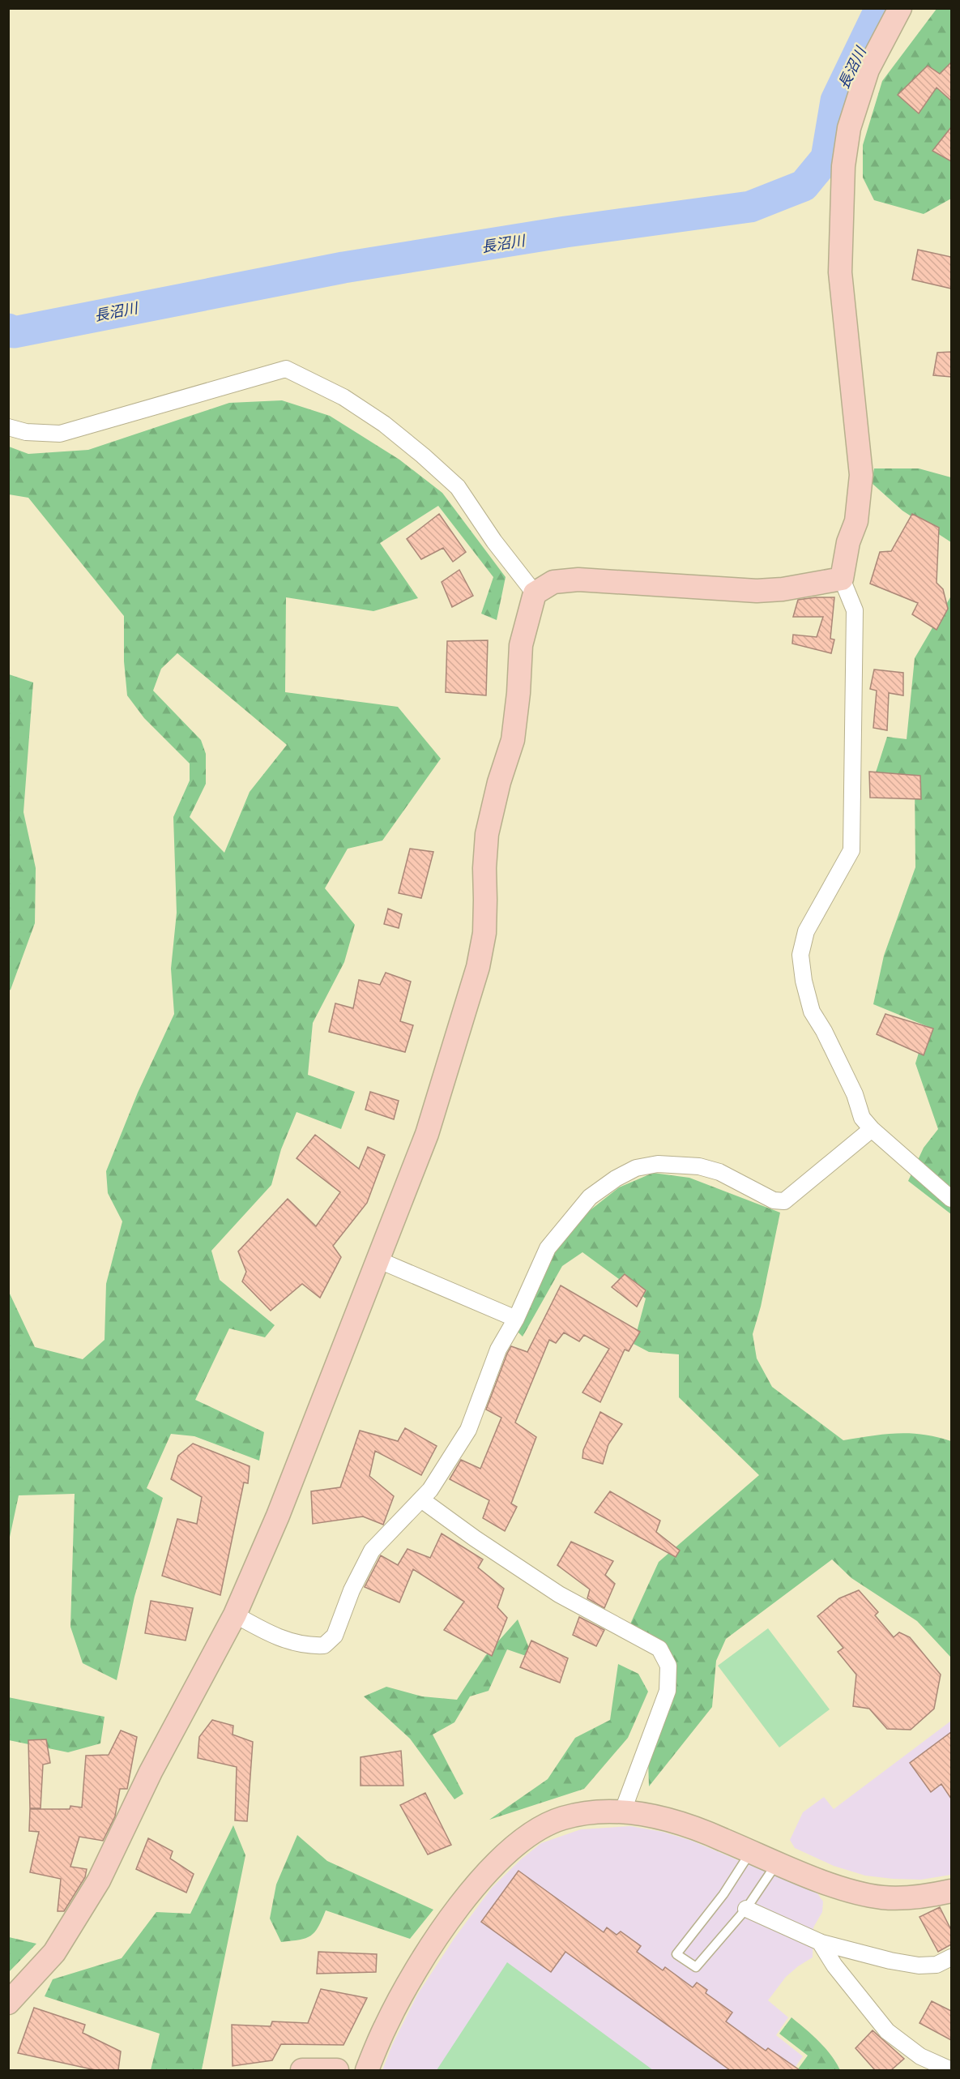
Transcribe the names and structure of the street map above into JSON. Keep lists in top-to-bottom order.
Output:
{
  "water": ["長沼川"]
}
